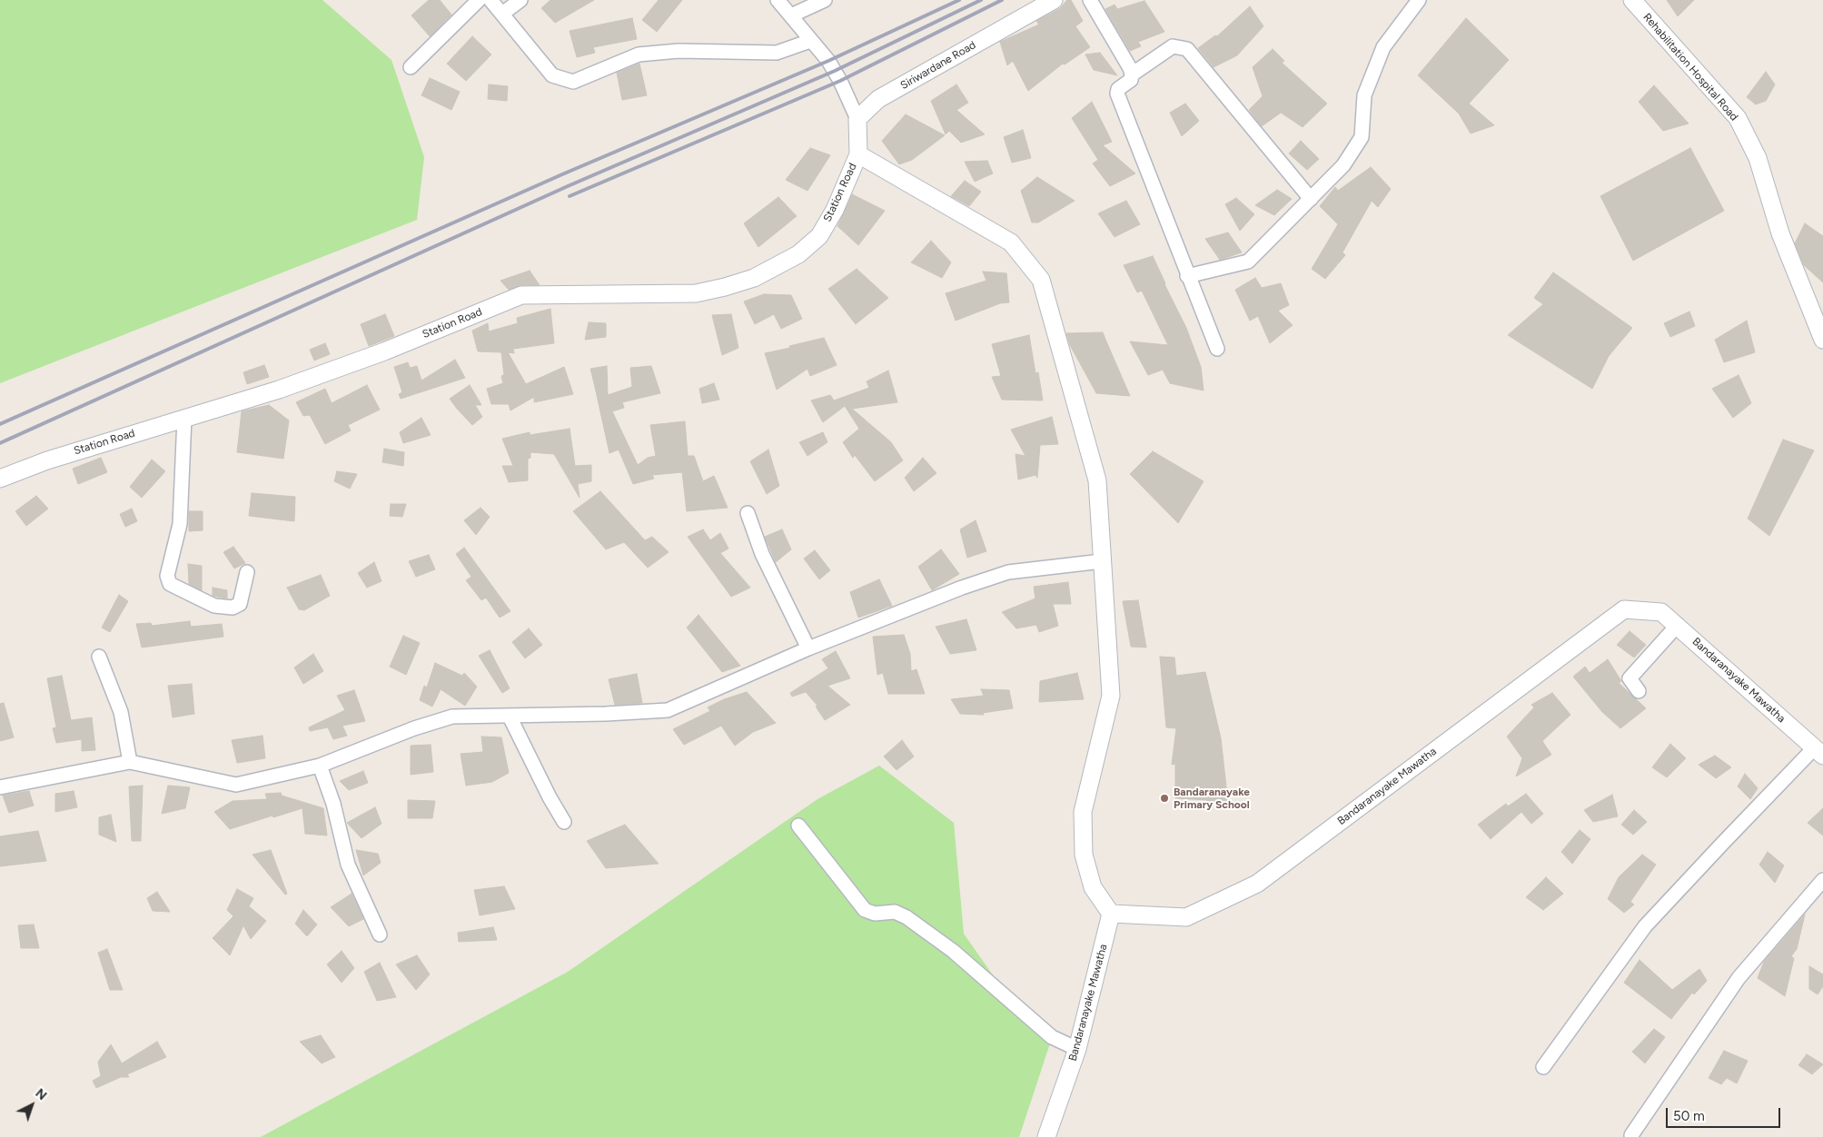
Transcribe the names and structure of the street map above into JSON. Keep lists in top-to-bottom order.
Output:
{
  "streets": {
    "street": [
      "Siriwardane Road",
      "Rehabilitation Hospital Road",
      "Station Road",
      "Bandaranayake Mawatha"
    ]
  },
  "places": ["Bandaranayake Primary School"],
  "scale_bar": "50 m",
  "north": "top right"
}
